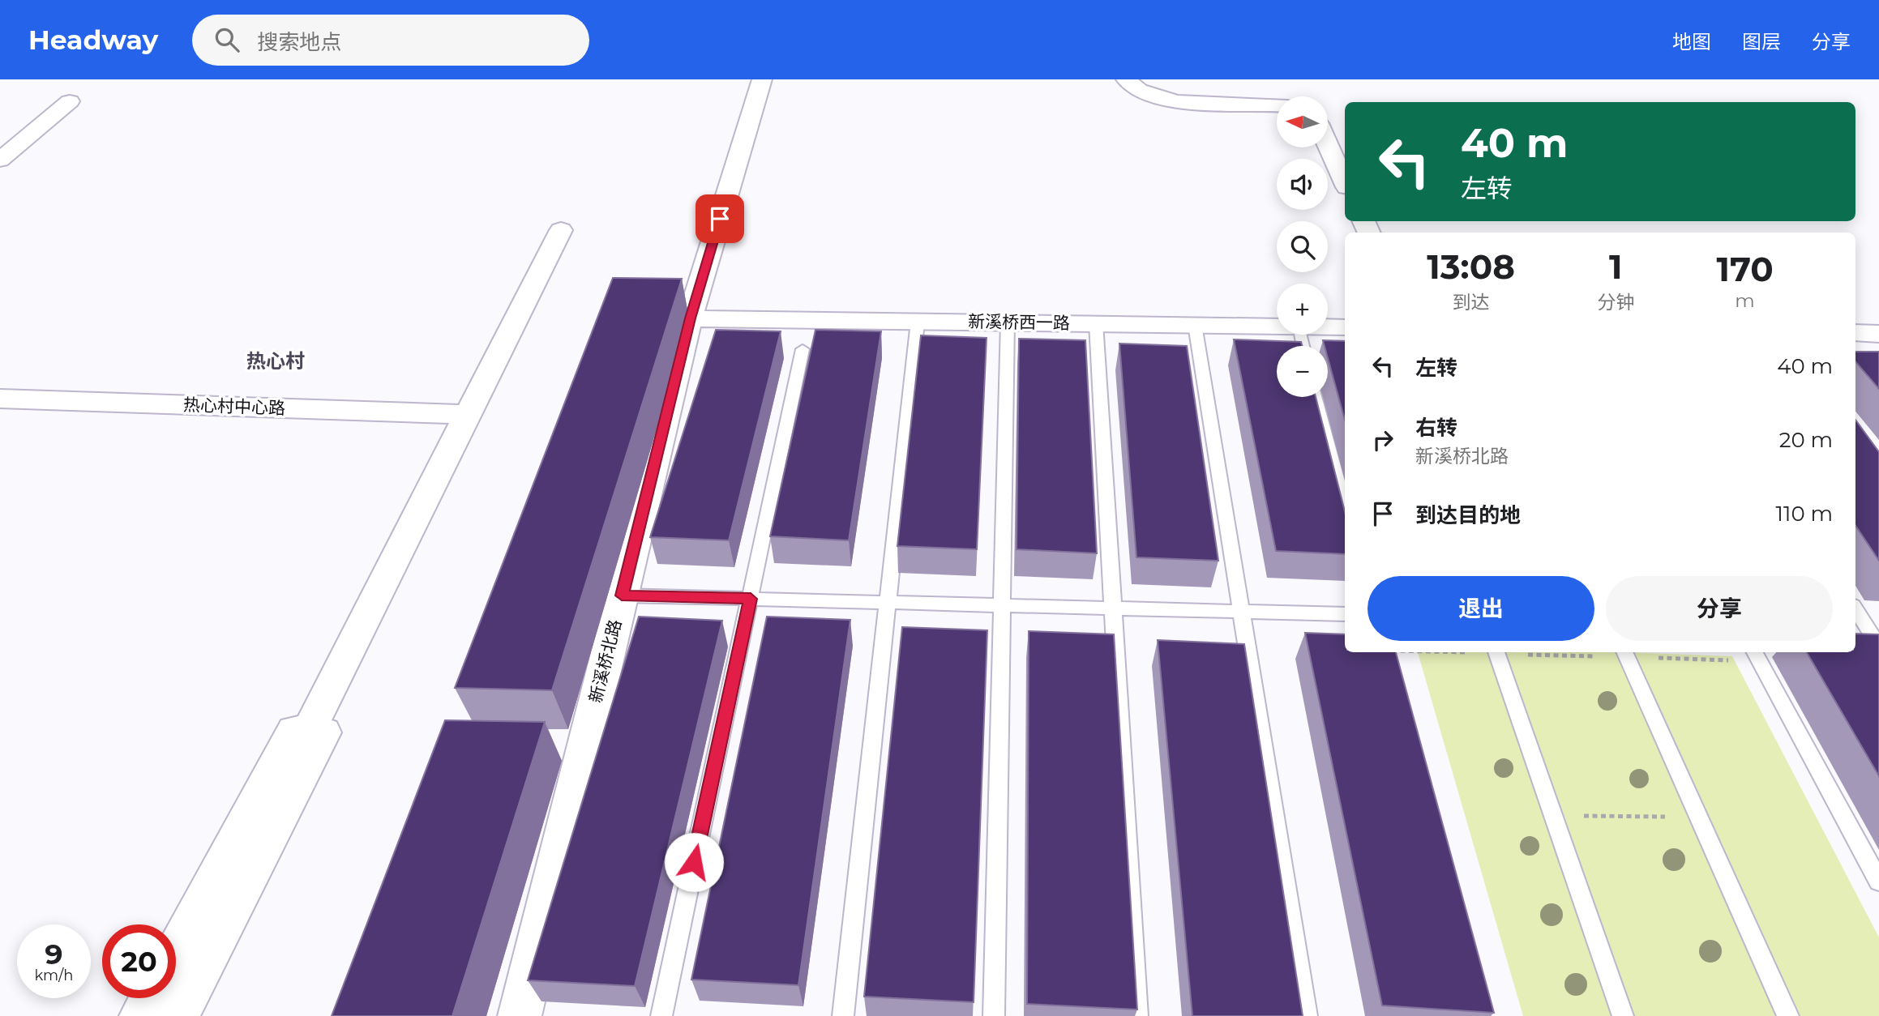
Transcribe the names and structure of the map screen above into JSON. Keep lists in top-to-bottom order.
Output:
{
  "streets": {
    "street": ["新溪桥西一路", "热心村中心路", "新溪桥北路"]
  },
  "crossings": [
    ["新溪桥西一路", "新溪桥北路"]
  ],
  "districts": ["热心村"],
  "north": "left",
  "page": {
    "header": "Headway",
    "search": "搜索地点",
    "nav": ["地图", "图层", "分享"],
    "map_buttons": ["+", "−"],
    "turn": ["40 m", "左转"],
    "eta": [
      "13:08",
      "到达",
      "1",
      "分钟",
      "170",
      "m"
    ],
    "list": [
      {
        "name": "左转",
        "value": "40 m"
      },
      {
        "name": "右转",
        "note": "新溪桥北路",
        "value": "20 m"
      },
      {
        "name": "到达目的地",
        "value": "110 m"
      }
    ],
    "buttons": ["退出", "分享"],
    "speed": "9 km/h",
    "limit": "20"
  }
}
